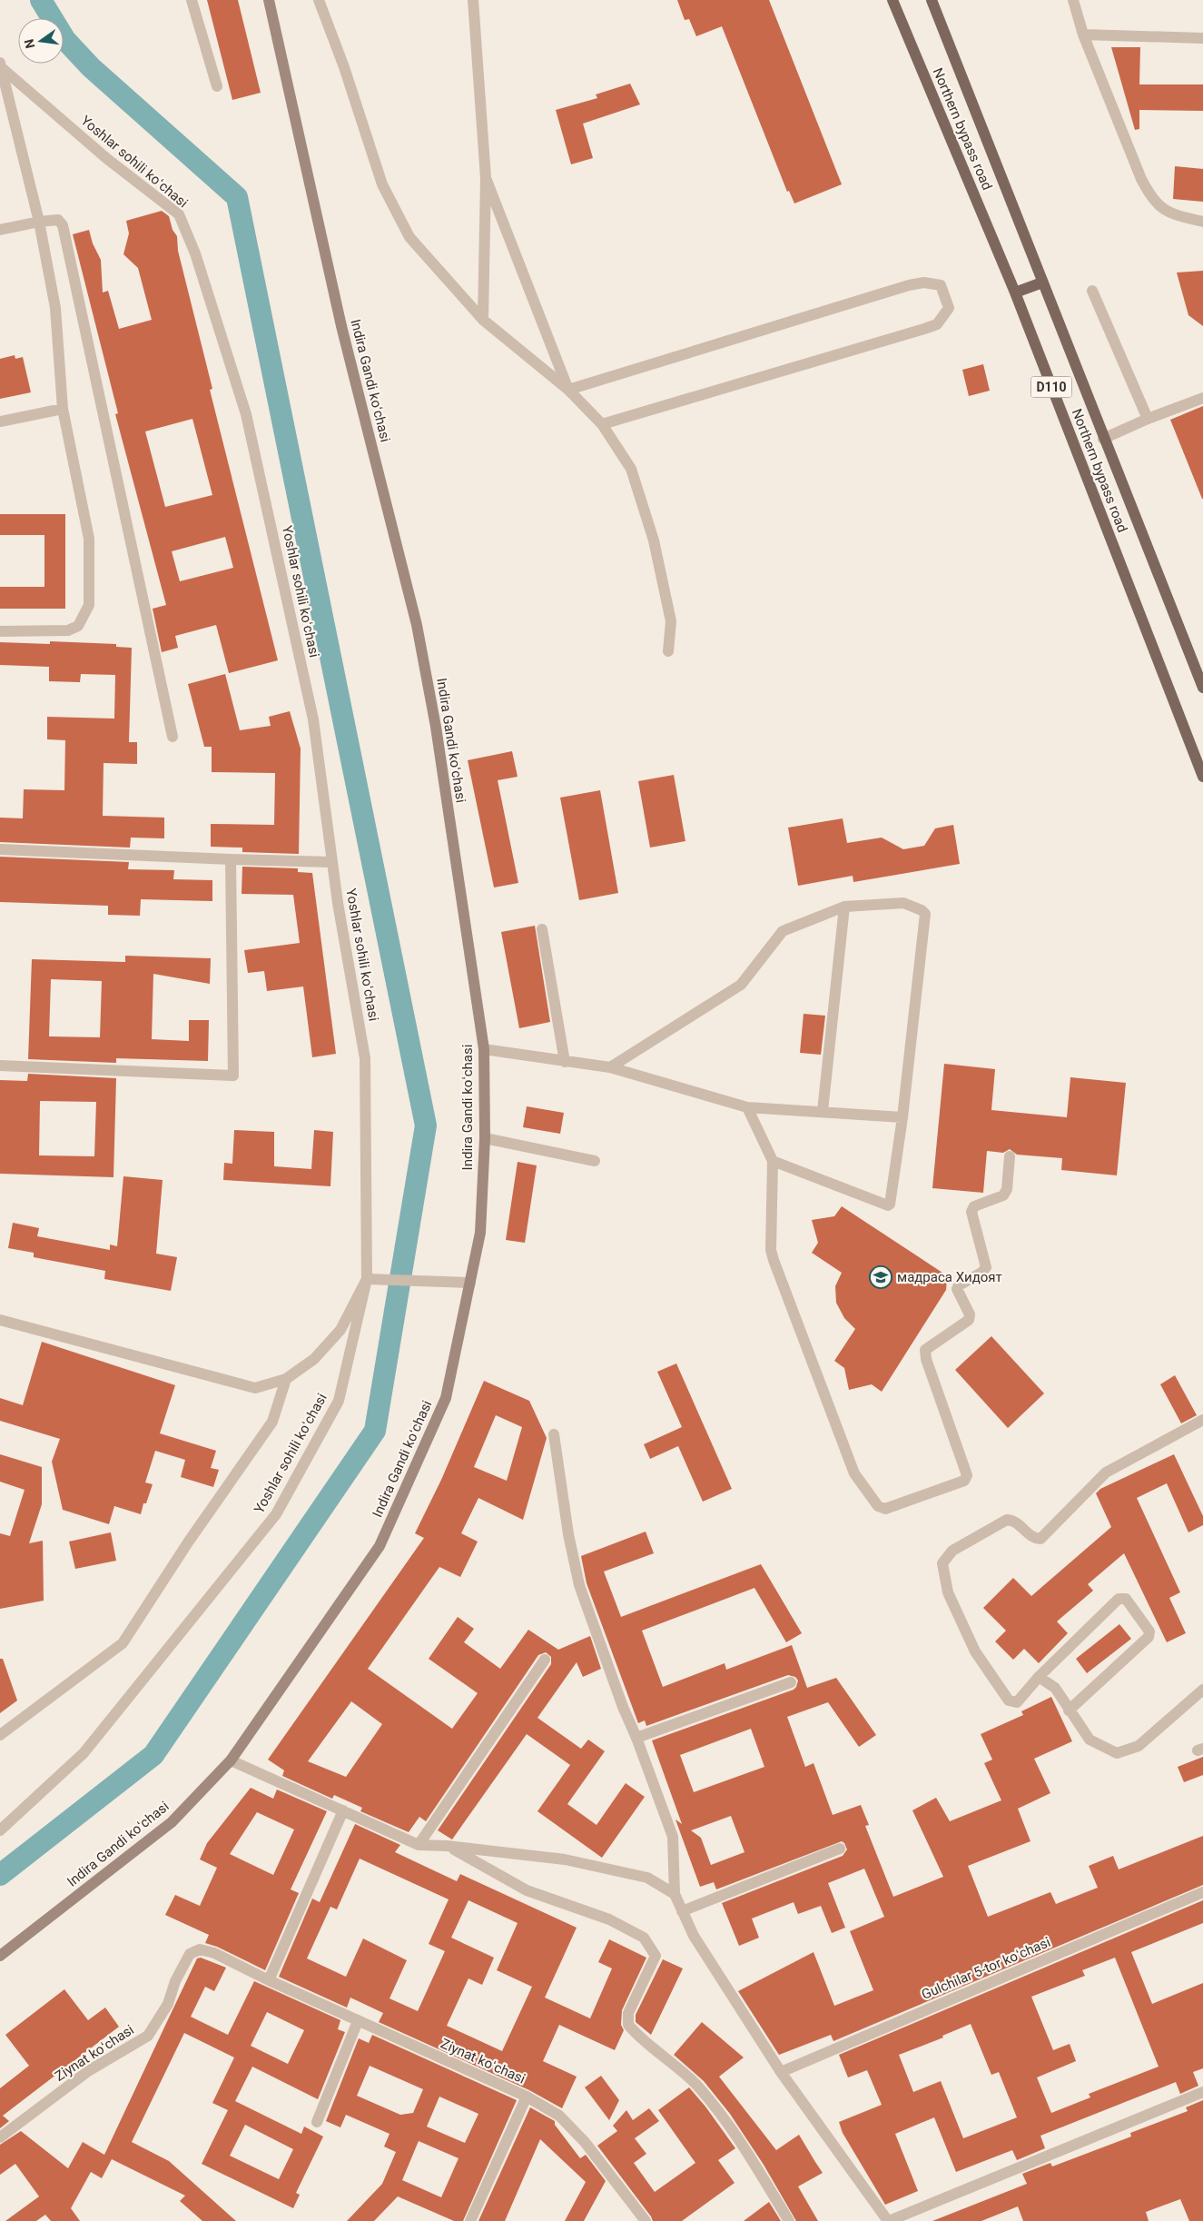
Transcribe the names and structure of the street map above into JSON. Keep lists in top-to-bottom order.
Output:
{
  "streets": {
    "main road": ["Northern bypass road", "D110"],
    "street": [
      "Yoshlar sohili koʻchasi",
      "Indira Gandi koʻchasi",
      "Gulchilar 5-tor koʻchasi",
      "Ziynat koʻchasi"
    ]
  },
  "places": {
    "school or university": ["мадраса Хидоят"]
  },
  "north": "left"
}
